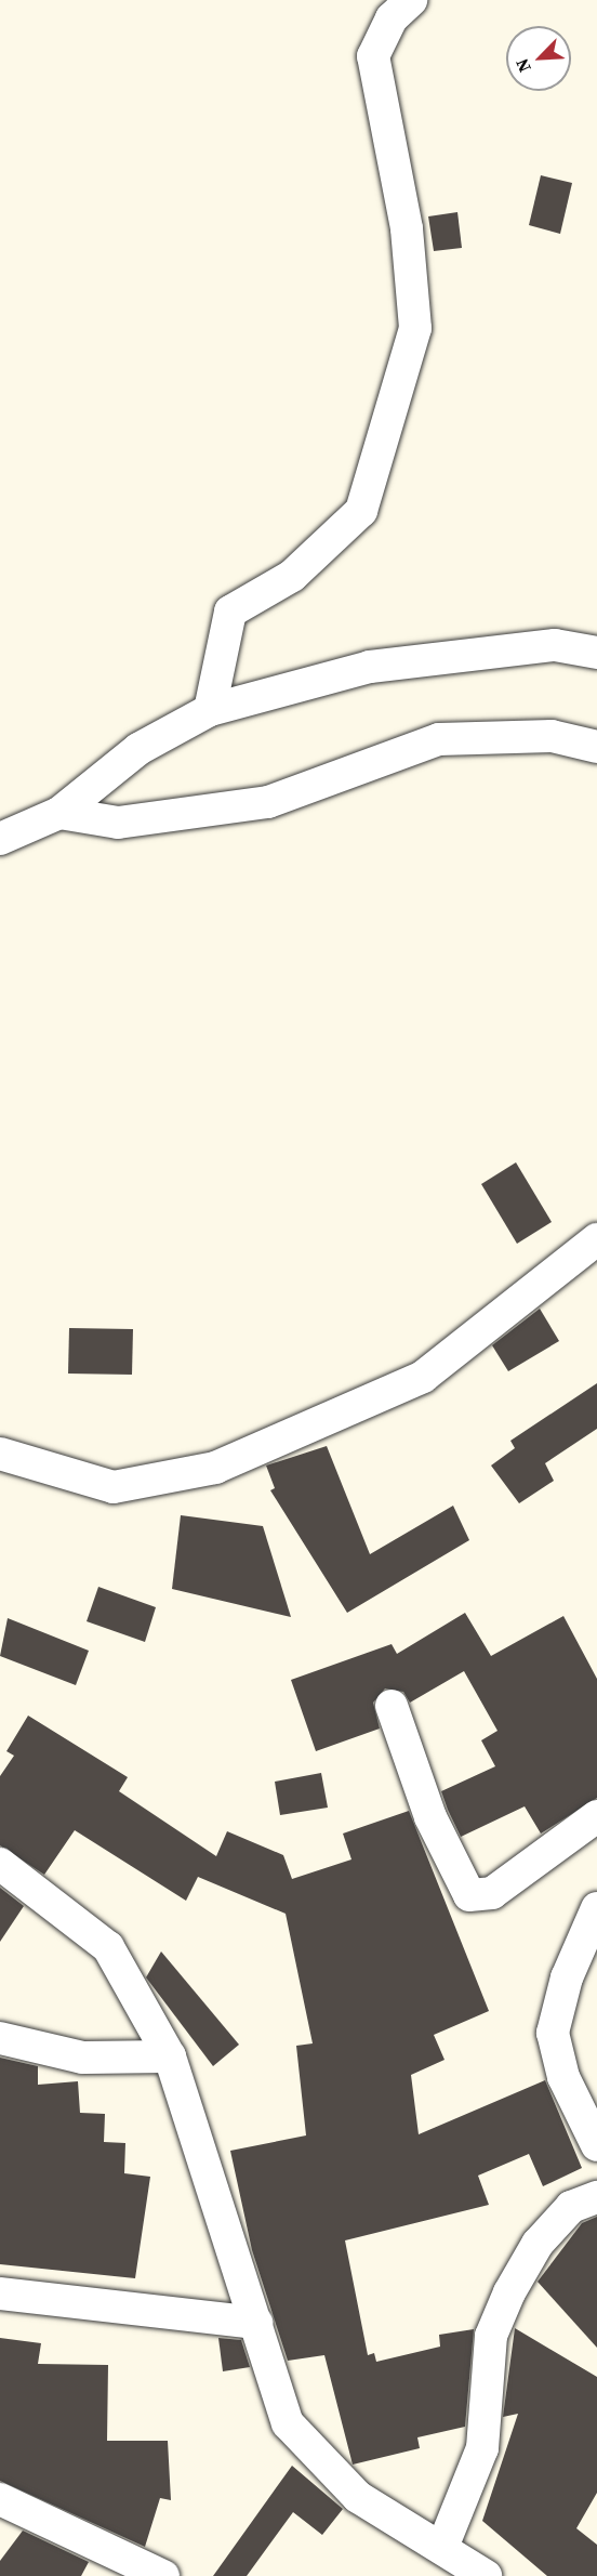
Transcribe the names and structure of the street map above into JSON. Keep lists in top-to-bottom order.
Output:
{
  "north": "bottom left"
}
